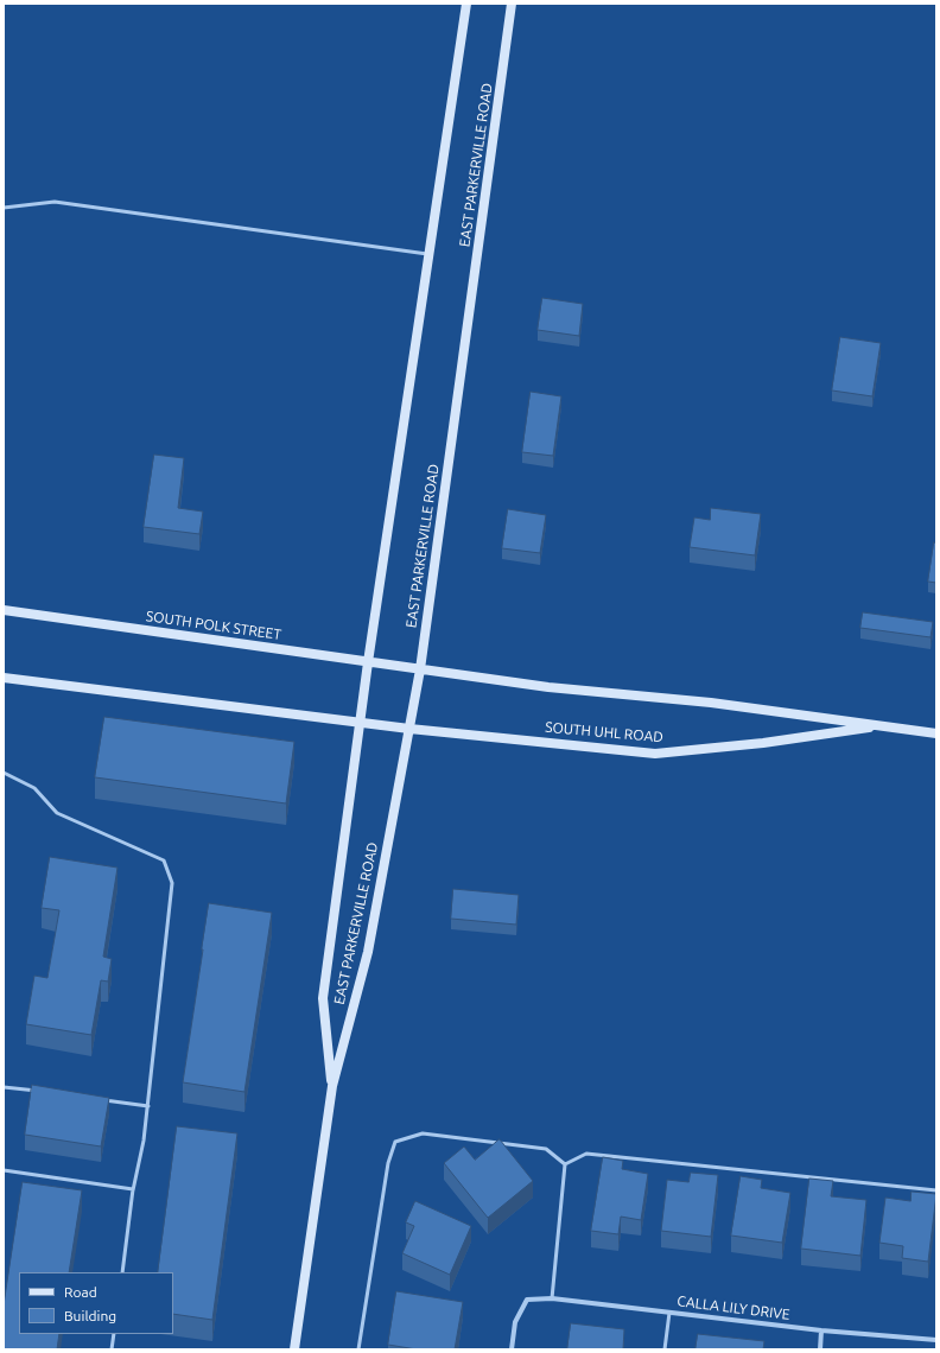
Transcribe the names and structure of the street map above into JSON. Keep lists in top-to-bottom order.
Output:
{
  "streets": {
    "main road": ["EAST PARKERVILLE ROAD", "SOUTH POLK STREET", "SOUTH UHL ROAD"],
    "street": ["CALLA LILY DRIVE"]
  },
  "crossings": [
    ["EAST PARKERVILLE ROAD", "SOUTH POLK STREET"],
    ["EAST PARKERVILLE ROAD", "SOUTH UHL ROAD"],
    ["SOUTH POLK STREET", "SOUTH UHL ROAD"]
  ],
  "legend": ["Road", "Building"]
}
